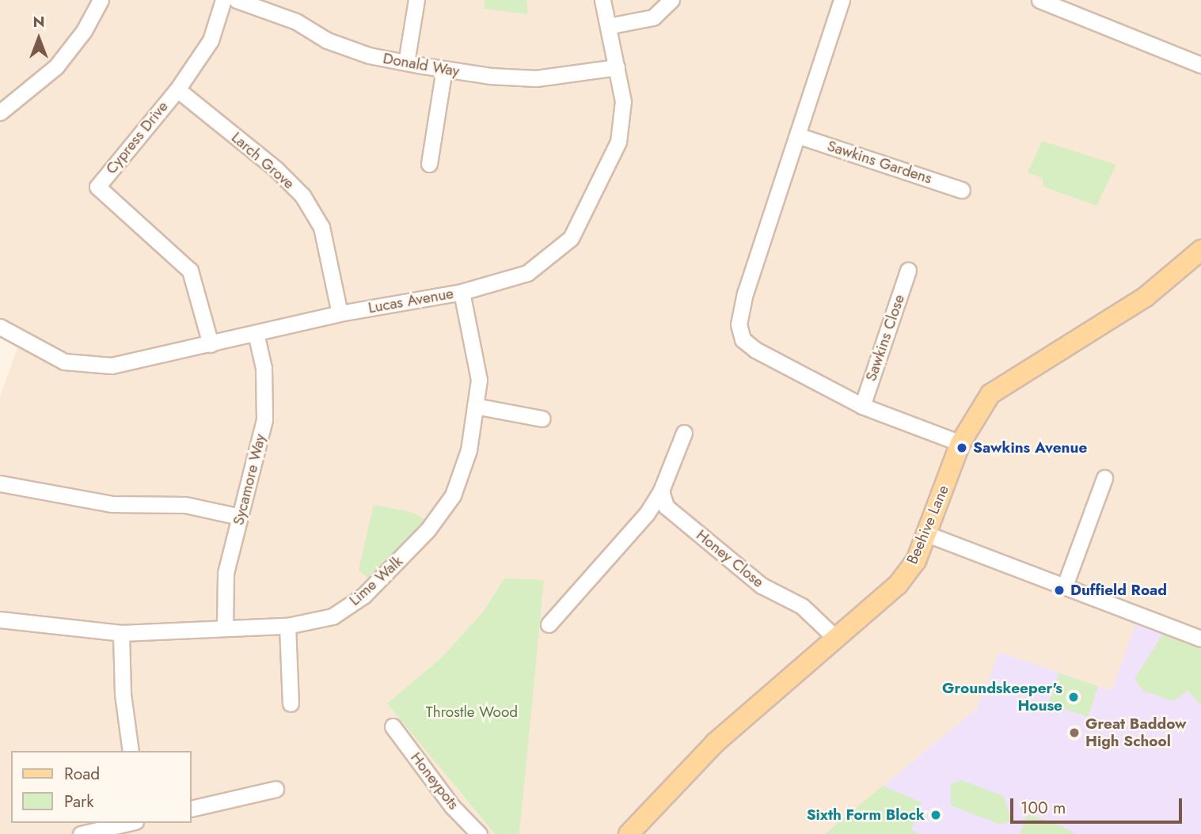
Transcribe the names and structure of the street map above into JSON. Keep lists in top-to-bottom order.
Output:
{
  "streets": {
    "main road": ["Beehive Lane"],
    "street": [
      "Donald Way",
      "Cypress Drive",
      "Larch Grove",
      "Sawkins Gardens",
      "Lucas Avenue",
      "Sawkins Close",
      "Sycamore Way",
      "Honey Close",
      "Lime Walk",
      "Honeypots"
    ]
  },
  "crossings": [
    ["Donald Way", "Lucas Avenue"],
    ["Cypress Drive", "Larch Grove"],
    ["Cypress Drive", "Lucas Avenue"],
    ["Larch Grove", "Lucas Avenue"],
    ["Lucas Avenue", "Sycamore Way"],
    ["Lucas Avenue", "Lime Walk"],
    ["Sycamore Way", "Lime Walk"],
    ["Beehive Lane", "Honey Close"]
  ],
  "parks": ["Throstle Wood"],
  "places": [
    "Sawkins Avenue",
    "Duffield Road",
    "Groundskeeper's House",
    "Great Baddow High School",
    "Sixth Form Block"
  ],
  "legend": ["Road", "Park"],
  "scale_bar": "100 m",
  "north": "top"
}
